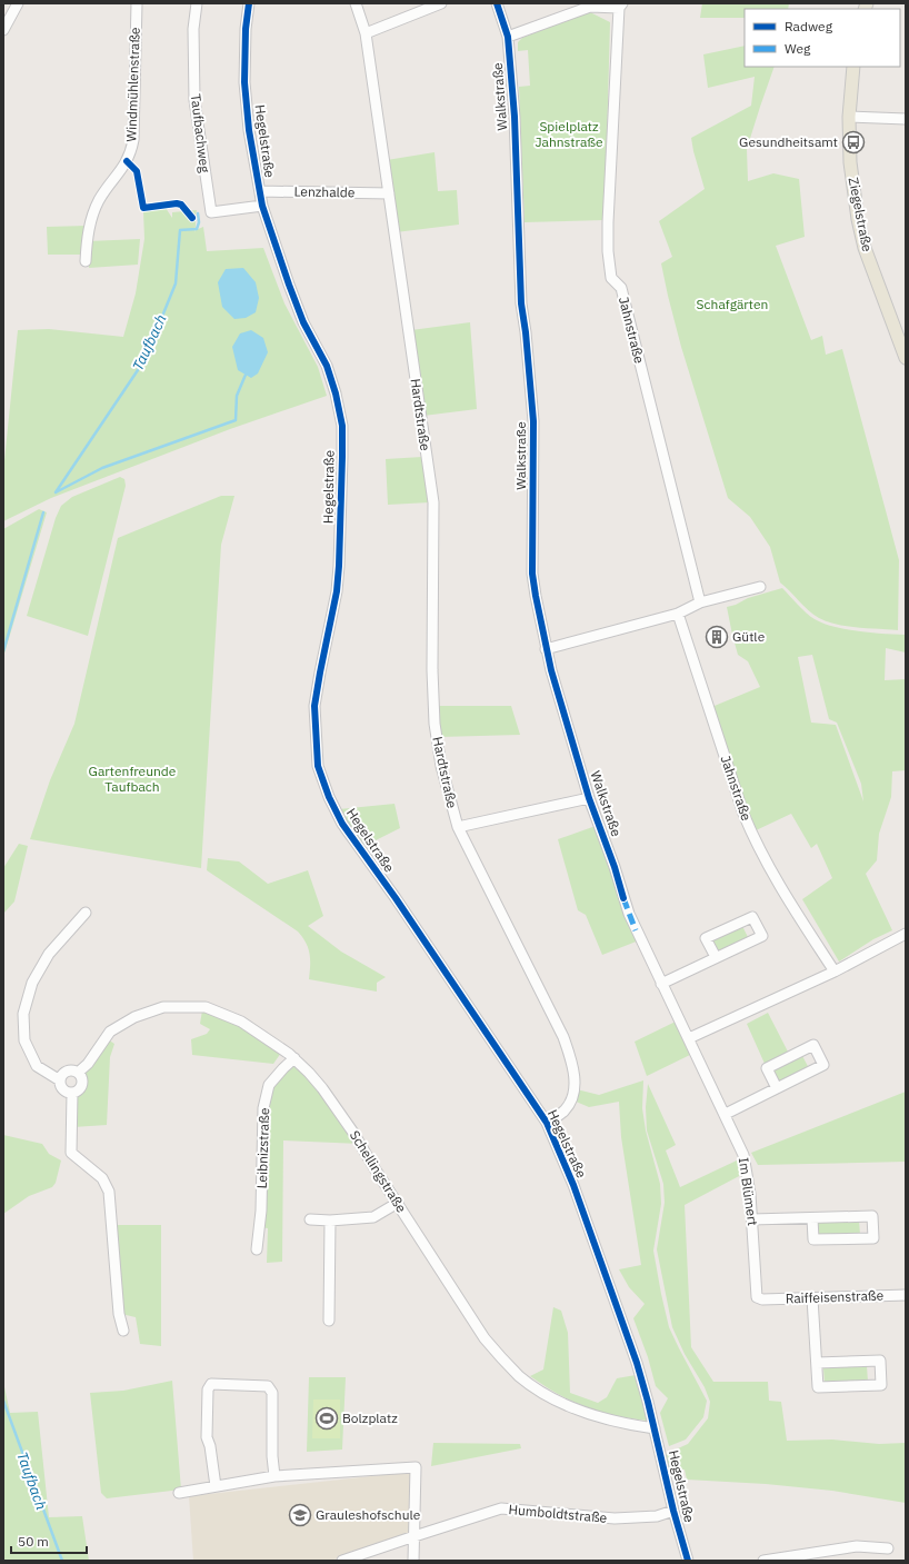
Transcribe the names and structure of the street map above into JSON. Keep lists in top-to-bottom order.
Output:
{
  "streets": {
    "main road": ["Ziegelstraße"],
    "street": [
      "Windmühlenstraße",
      "Walkstraße",
      "Taufbachweg",
      "Hegelstraße",
      "Lenzhalde",
      "Jahnstraße",
      "Hardtstraße",
      "Leibnizstraße",
      "Schellingstraße",
      "Im Blümert",
      "Raiffeisenstraße",
      "Humboldtstraße"
    ]
  },
  "crossings": [
    ["Walkstraße", "Hardtstraße"],
    ["Walkstraße", "Im Blümert"],
    ["Taufbachweg", "Hegelstraße"],
    ["Hegelstraße", "Lenzhalde"],
    ["Hegelstraße", "Hardtstraße"],
    ["Hegelstraße", "Schellingstraße"],
    ["Hegelstraße", "Humboldtstraße"],
    ["Lenzhalde", "Hardtstraße"],
    ["Leibnizstraße", "Schellingstraße"],
    ["Im Blümert", "Raiffeisenstraße"]
  ],
  "water": ["Taufbach"],
  "parks": ["Spielplatz Jahnstraße", "Schafgärten", "Gartenfreunde Taufbach"],
  "places": {
    "bus stop": ["Gesundheitsamt"],
    "building": ["Gütle"],
    "sports": ["Bolzplatz"],
    "school or university": ["Grauleshofschule"]
  },
  "legend": ["Radweg", "Weg"],
  "scale_bar": "50 m"
}
